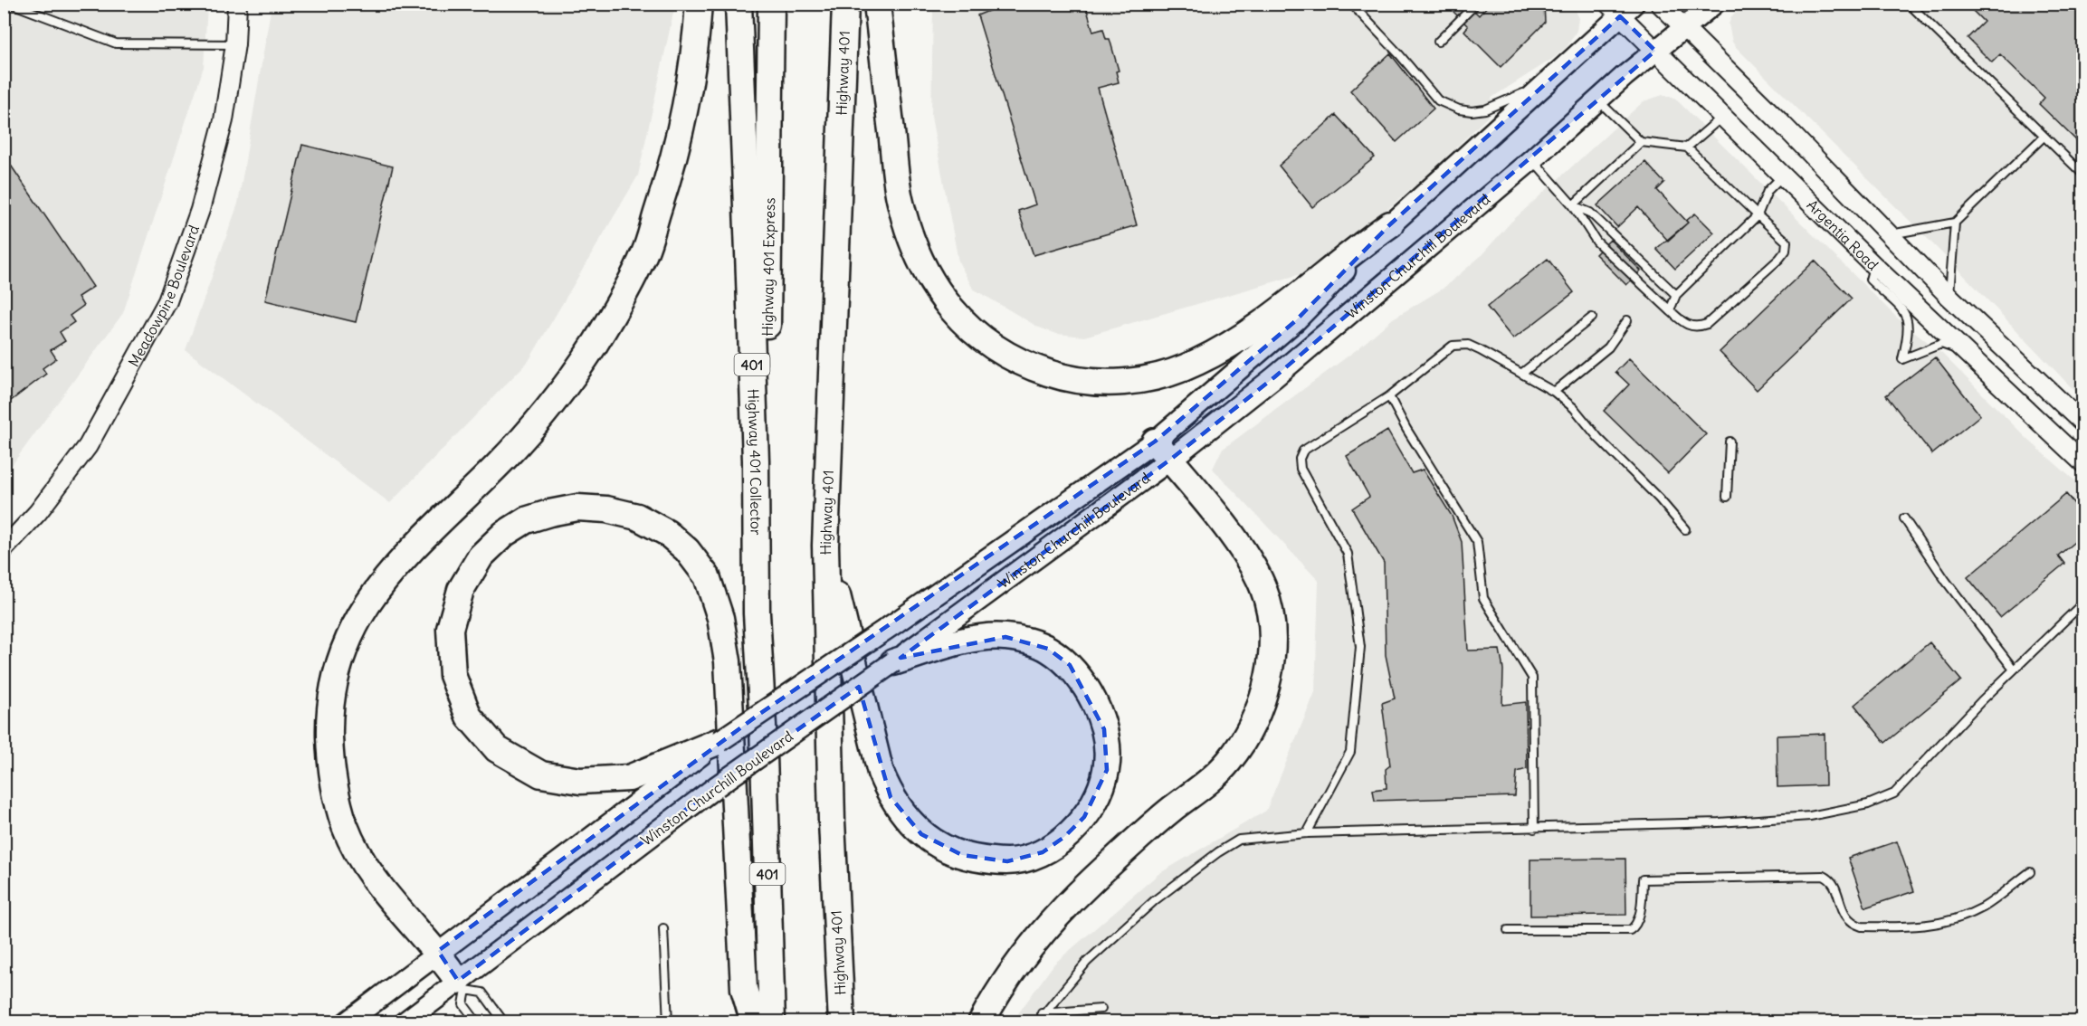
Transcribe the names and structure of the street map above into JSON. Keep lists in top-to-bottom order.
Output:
{
  "streets": {
    "highway": [
      "Highway 401",
      "Highway 401 Express",
      "401",
      "Highway 401 Collector"
    ],
    "main road": ["Winston Churchill Boulevard"],
    "street": ["Argentia Road", "Meadowpine Boulevard"]
  },
  "crossings": [
    ["Argentia Road", "Winston Churchill Boulevard"],
    ["Highway 401 Express", "401"],
    ["Highway 401 Express", "Highway 401 Collector"],
    ["401", "Highway 401 Collector"]
  ]
}
